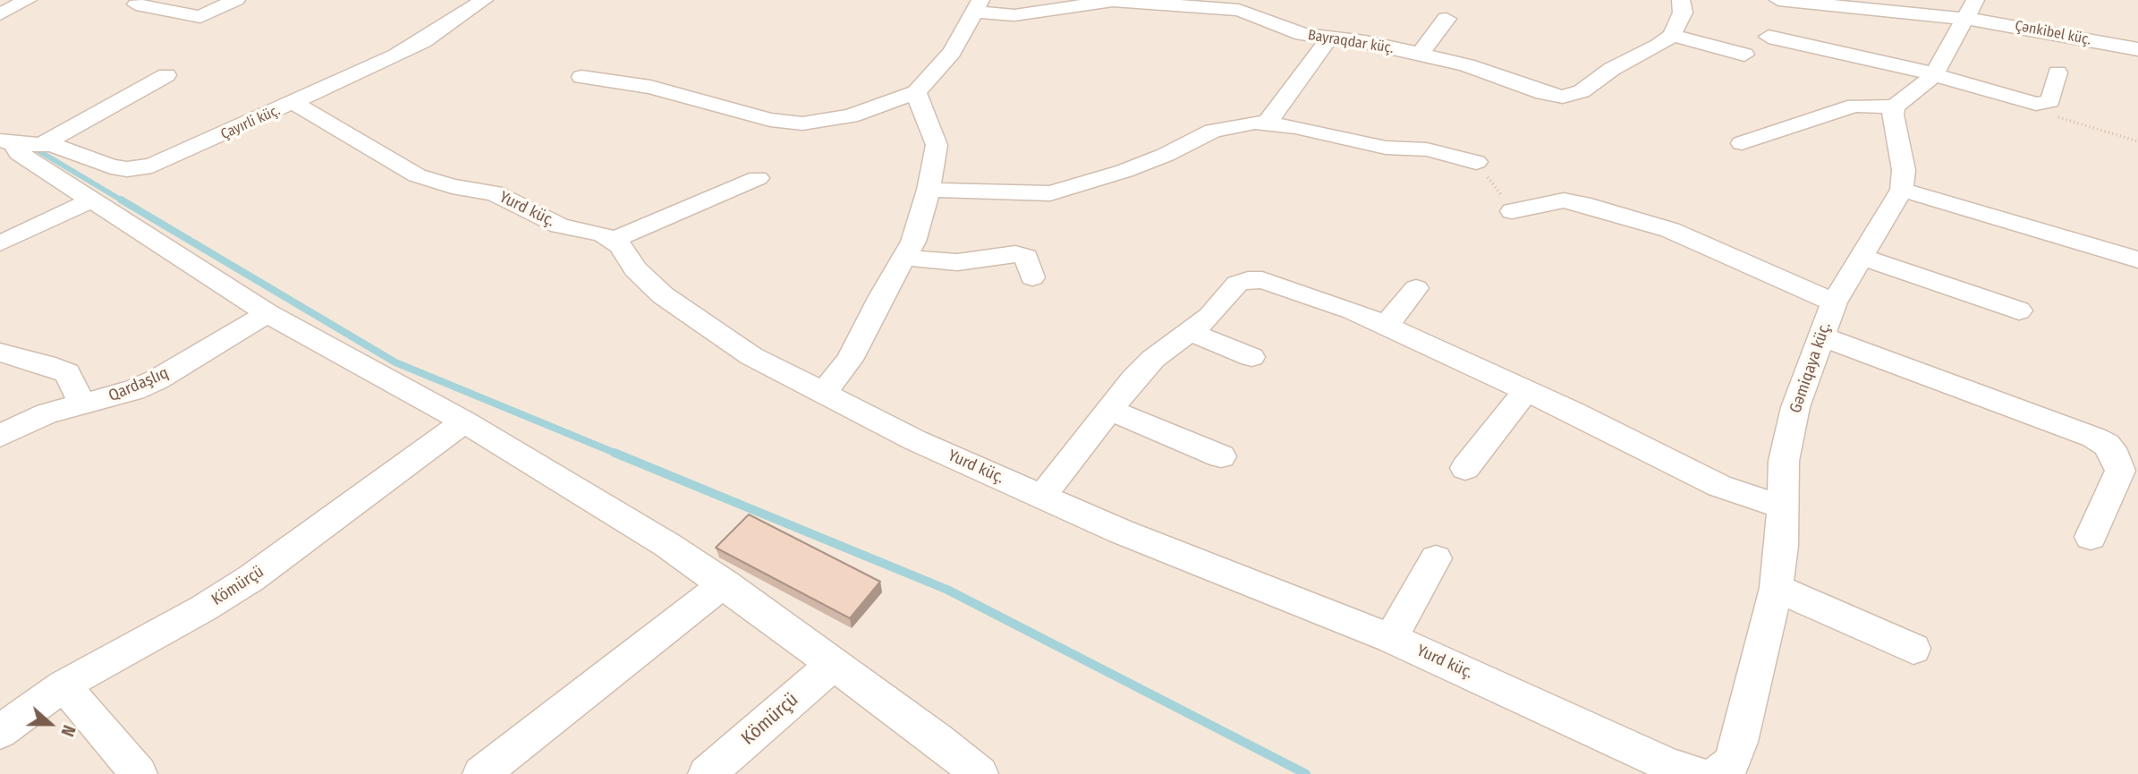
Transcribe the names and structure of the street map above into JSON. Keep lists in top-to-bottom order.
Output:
{
  "streets": {
    "street": [
      "Çənkibel küç.",
      "Bayraqdar küç.",
      "Çayırli küç.",
      "Yurd küç.",
      "Gəmiqaya küç.",
      "Qardaşlıq",
      "Kömürçü"
    ]
  },
  "crossings": [
    ["Çayırli küç.", "Yurd küç."]
  ],
  "north": "right"
}
